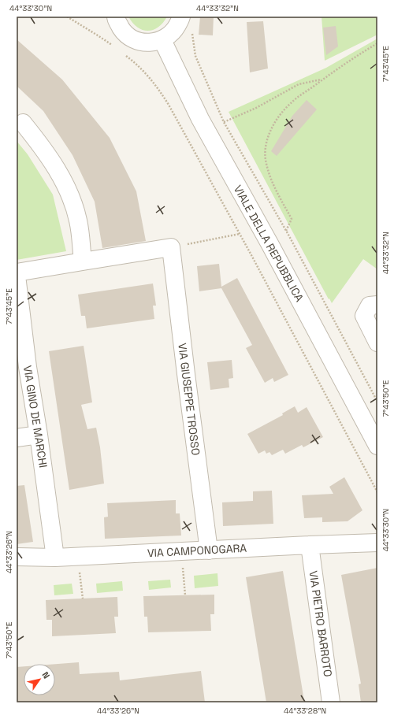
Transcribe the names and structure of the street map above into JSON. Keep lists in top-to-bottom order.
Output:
{
  "streets": {
    "street": [
      "VIALE DELLA REPUBBLICA",
      "VIA GIUSEPPE TROSSO",
      "VIA GINO DE MARCHI",
      "VIA CAMPONOGARA",
      "VIA PIETRO BARROTO"
    ]
  },
  "crossings": [
    ["VIA GIUSEPPE TROSSO", "VIA CAMPONOGARA"],
    ["VIA GINO DE MARCHI", "VIA CAMPONOGARA"],
    ["VIA CAMPONOGARA", "VIA PIETRO BARROTO"]
  ],
  "north": "top right",
  "coordinates": [
    "44°33'30\"N",
    "44°33'32\"N",
    "7°43'45\"E",
    "7°43'50\"E",
    "44°33'26\"N",
    "44°33'28\"N"
  ]
}
